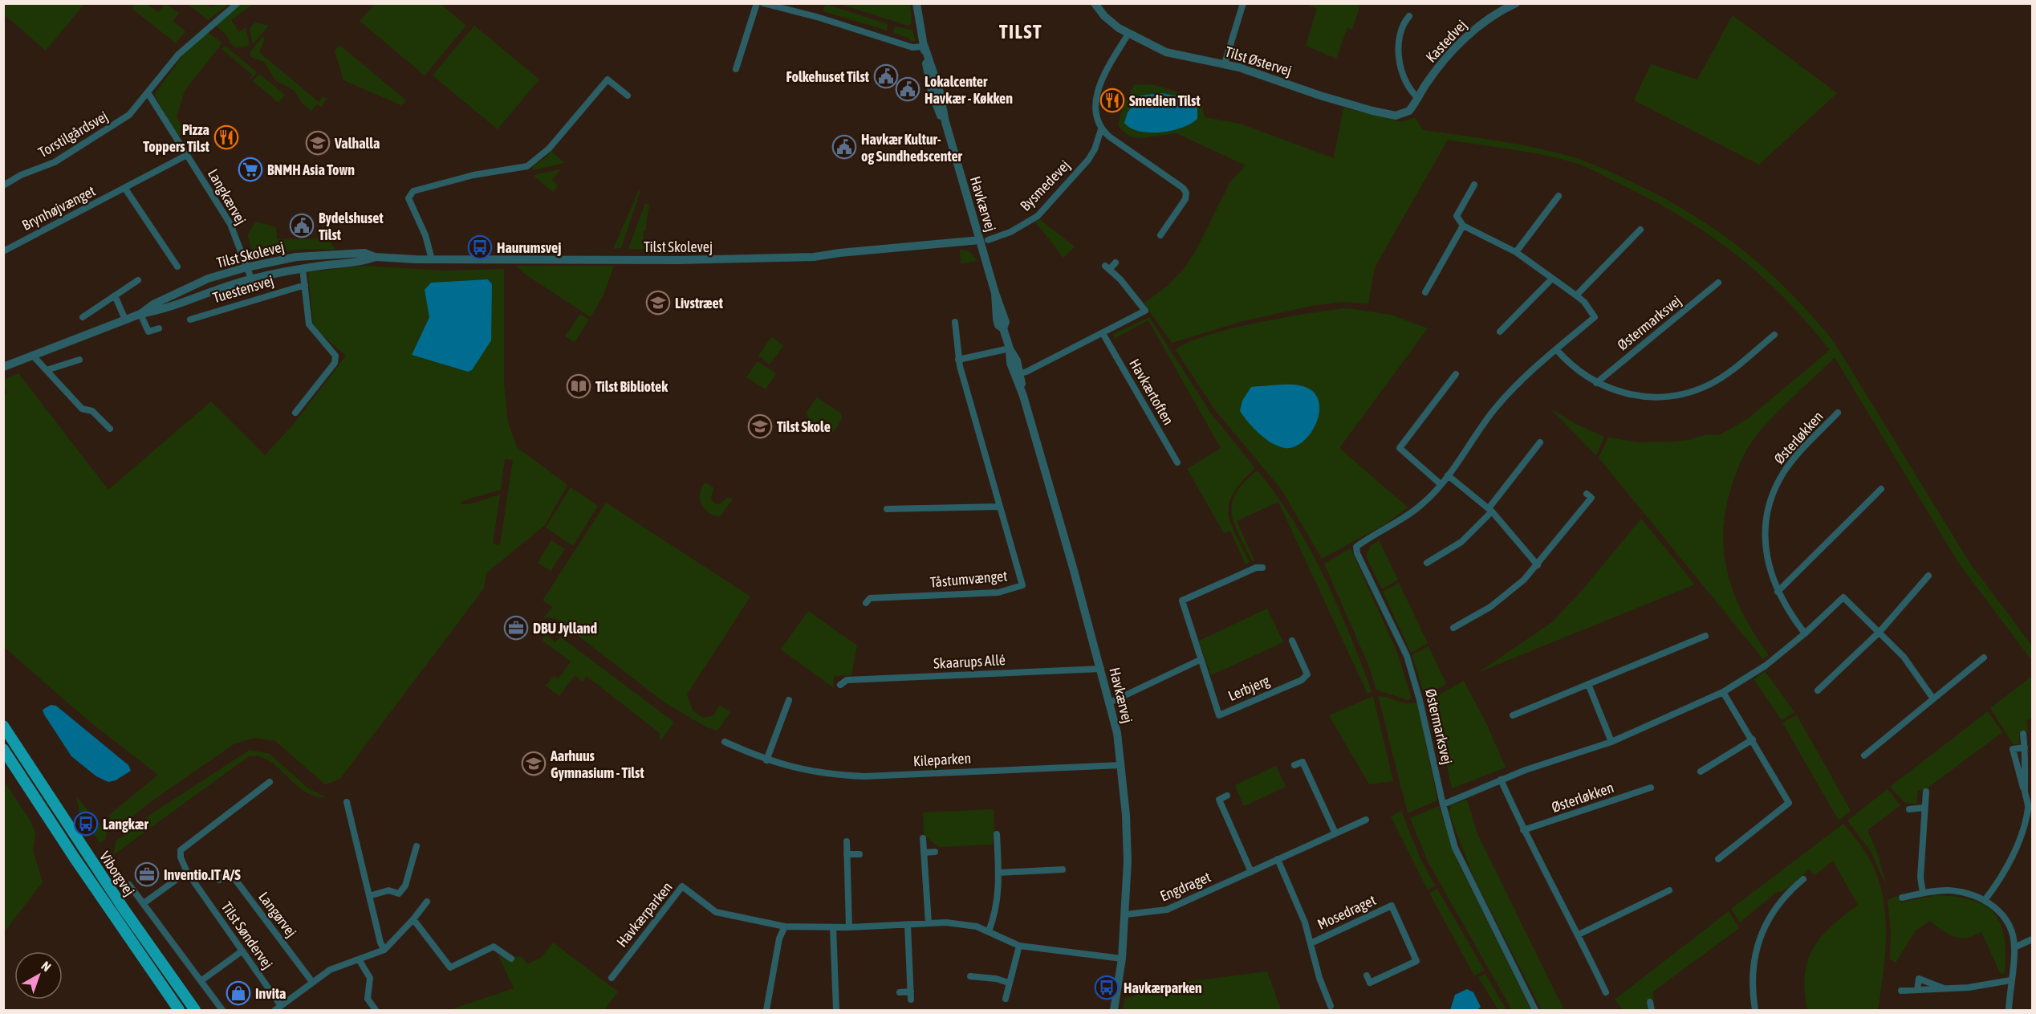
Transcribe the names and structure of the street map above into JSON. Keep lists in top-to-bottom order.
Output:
{
  "streets": {
    "main road": ["Viborgvej"],
    "street": [
      "Kastedvej",
      "Tilst Østervej",
      "Torstilgårdsvej",
      "Bysmedevej",
      "Langkærvej",
      "Havkærvej",
      "Brynhøjvænget",
      "Tilst Skolevej",
      "Tuestensvej",
      "Østermarksvej",
      "Havkærtoften",
      "Østerløkken",
      "Tåstumvænget",
      "Skaarups Allé",
      "Lerbjerg",
      "Kileparken",
      "Engdraget",
      "Mosedraget",
      "Langørvej",
      "Havkærparken",
      "Tilst Søndervej"
    ]
  },
  "crossings": [
    ["Kastedvej", "Tilst Østervej"],
    ["Torstilgårdsvej", "Langkærvej"],
    ["Bysmedevej", "Havkærvej"],
    ["Bysmedevej", "Tilst Skolevej"],
    ["Langkærvej", "Brynhøjvænget"],
    ["Langkærvej", "Tilst Skolevej"],
    ["Havkærvej", "Tilst Skolevej"],
    ["Havkærvej", "Skaarups Allé"],
    ["Havkærvej", "Kileparken"],
    ["Havkærvej", "Engdraget"],
    ["Havkærvej", "Havkærparken"],
    ["Engdraget", "Mosedraget"]
  ],
  "districts": ["TILST"],
  "places": {
    "public building": [
      "Folkehuset Tilst",
      "Lokalcenter Havkær - Køkken",
      "Havkær Kultur- og Sundhedscenter",
      "Bydelshuset Tilst"
    ],
    "restaurant": ["Smedien Tilst", "Pizza Toppers Tilst"],
    "school or university": [
      "Valhalla",
      "Livstræet",
      "Tilst Skole",
      "Aarhuus Gymnasium - Tilst"
    ],
    "supermarket": ["BNMH Asia Town"],
    "bus stop": ["Haurumsvej", "Langkær", "Havkærparken"],
    "library": ["Tilst Bibliotek"],
    "office": ["DBU Jylland", "Inventio.IT A/S"],
    "shop": ["Invita"]
  },
  "north": "top right"
}
